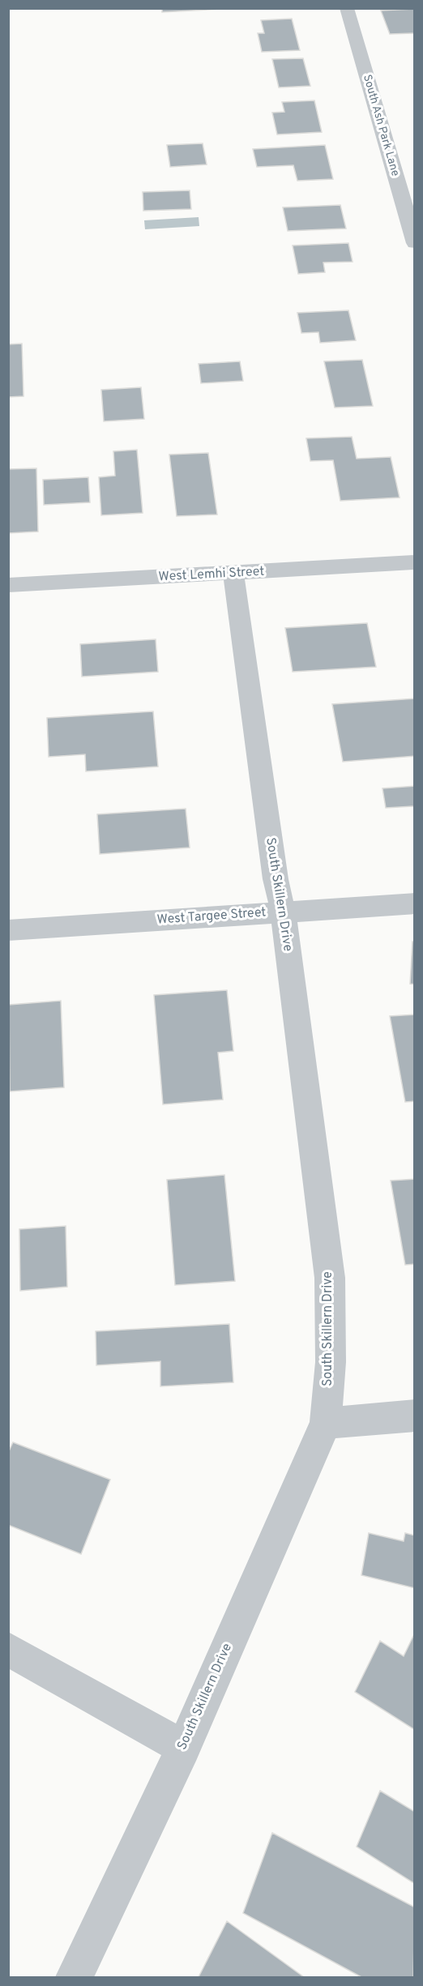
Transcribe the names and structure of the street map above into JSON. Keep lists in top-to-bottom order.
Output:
{
  "streets": {
    "street": [
      "South Ash Park Lane",
      "West Lemhi Street",
      "South Skillern Drive",
      "West Targee Street"
    ]
  },
  "crossings": [
    ["West Lemhi Street", "South Skillern Drive"],
    ["South Skillern Drive", "West Targee Street"]
  ]
}
